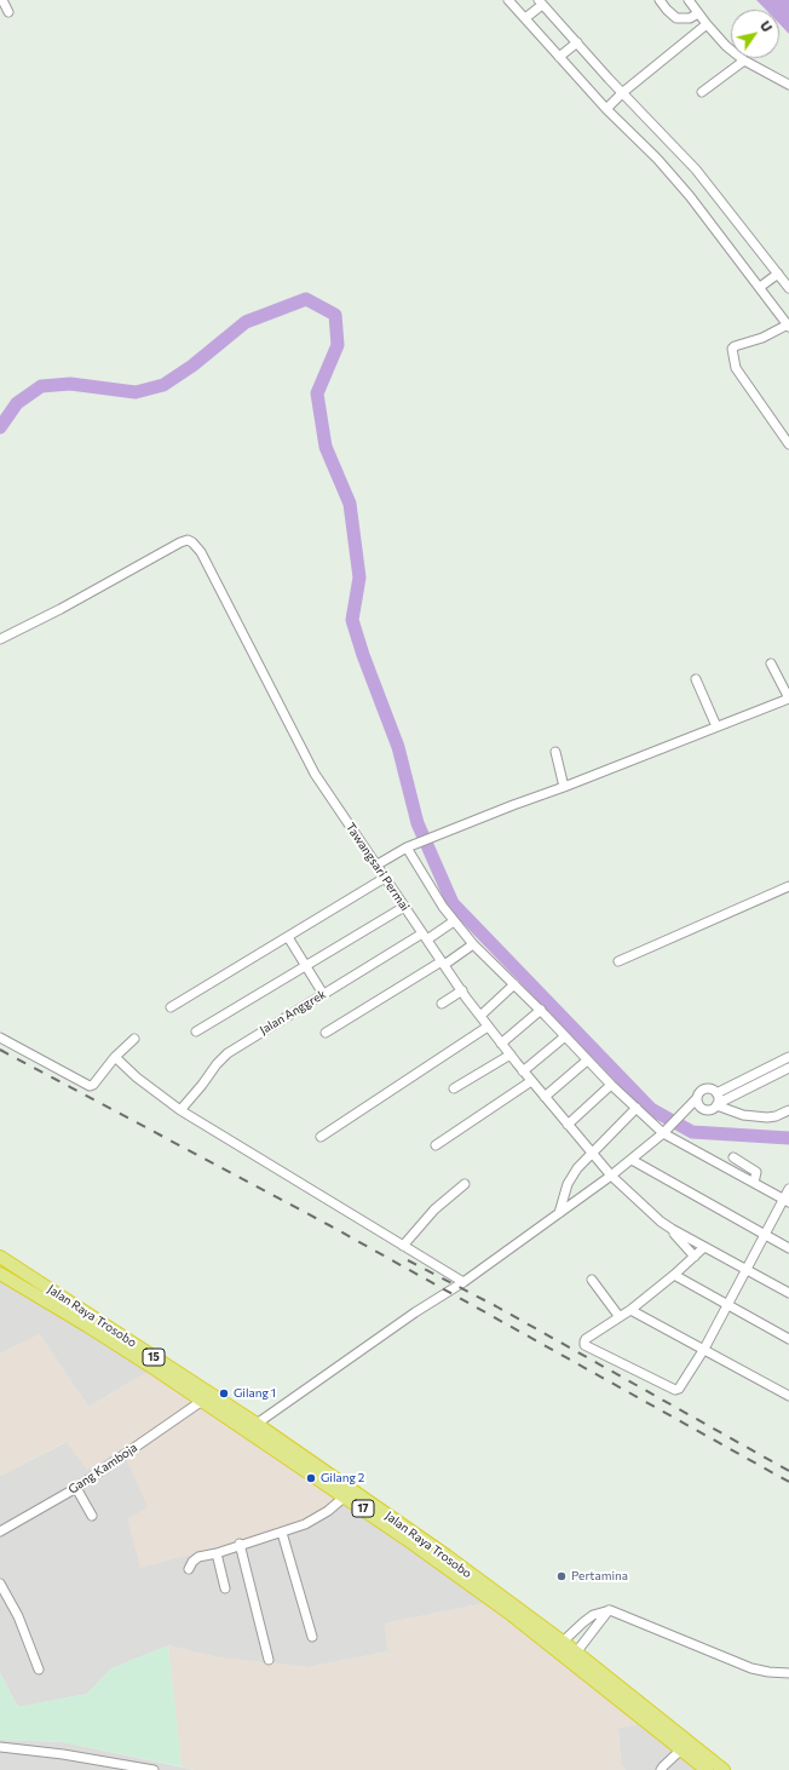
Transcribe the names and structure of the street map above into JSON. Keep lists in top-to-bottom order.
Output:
{
  "streets": {
    "highway": ["Jalan Raya Trosobo", "15", "17"],
    "street": ["Tawangsari Permai", "Jalan Anggrek", "Gang Kamboja"]
  },
  "crossings": [
    ["Tawangsari Permai", "Jalan Anggrek"],
    ["Jalan Raya Trosobo", "Gang Kamboja"]
  ],
  "places": ["Gilang 1", "Gilang 2", "Pertamina"],
  "north": "top right"
}
